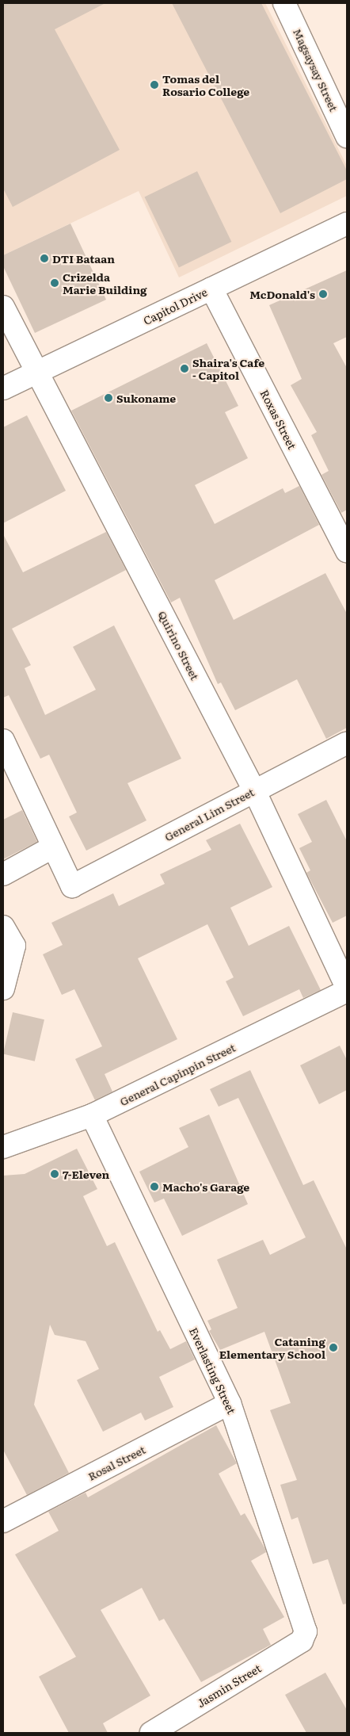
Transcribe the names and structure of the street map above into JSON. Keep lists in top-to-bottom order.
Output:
{
  "streets": {
    "street": [
      "Magsaysay Street",
      "Capitol Drive",
      "Roxas Street",
      "Quirino Street",
      "General Lim Street",
      "General Capinpin Street",
      "Everlasting Street",
      "Rosal Street",
      "Jasmin Street"
    ]
  },
  "crossings": [
    ["Capitol Drive", "Roxas Street"],
    ["Capitol Drive", "Quirino Street"],
    ["Quirino Street", "General Lim Street"],
    ["General Capinpin Street", "Everlasting Street"],
    ["Everlasting Street", "Rosal Street"],
    ["Everlasting Street", "Jasmin Street"]
  ],
  "places": [
    "Tomas del Rosario College",
    "DTI Bataan",
    "Crizelda Marie Building",
    "McDonald's",
    "Shaira's Cafe - Capitol",
    "Sukoname",
    "7-Eleven",
    "Macho's Garage",
    "Cataning Elementary School"
  ]
}
